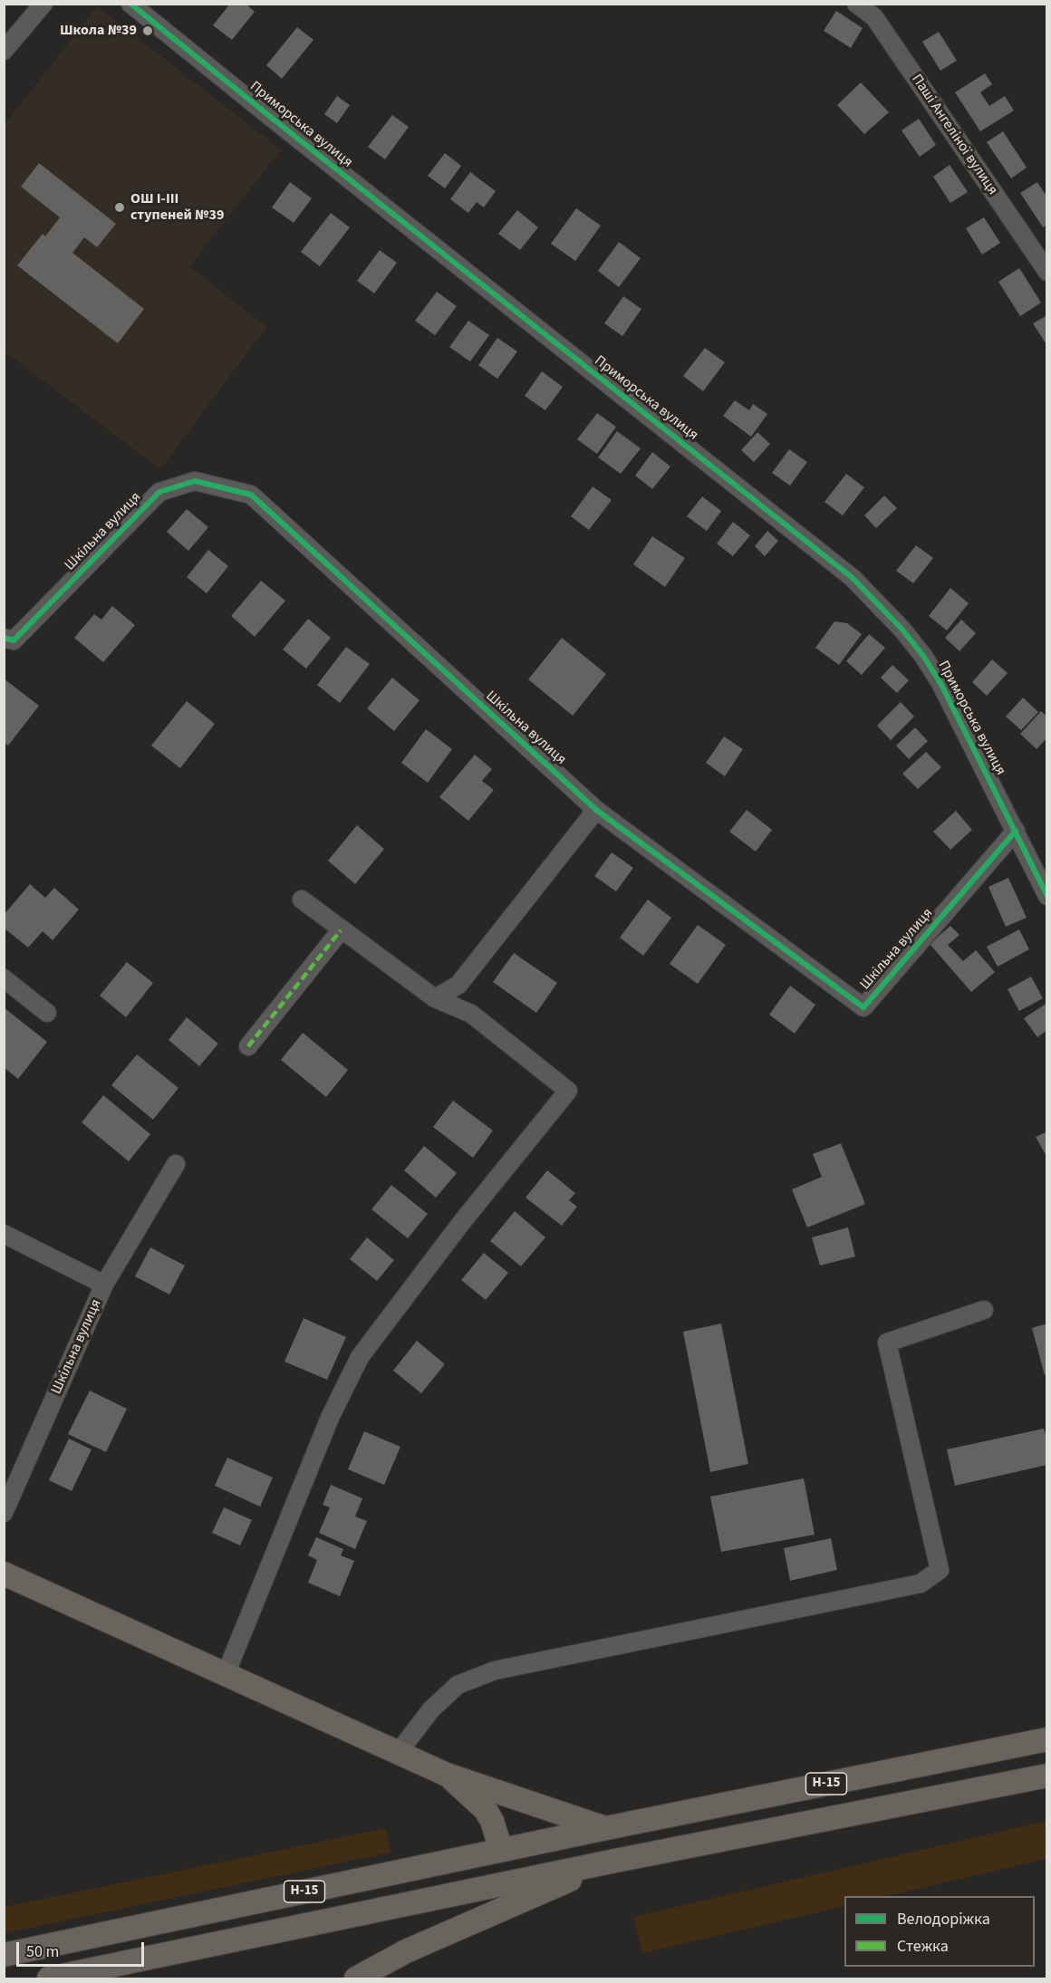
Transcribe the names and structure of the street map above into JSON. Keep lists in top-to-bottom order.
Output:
{
  "streets": {
    "main road": ["Н-15"],
    "street": ["Приморська вулиця", "Паші Ангеліної вулиця", "Шкільна вулиця"]
  },
  "crossings": [
    ["Приморська вулиця", "Шкільна вулиця"]
  ],
  "places": ["Школа №39", "ОШ I-III ступеней №39"],
  "legend": ["Велодоріжка", "Стежка"],
  "scale_bar": "50 m"
}
